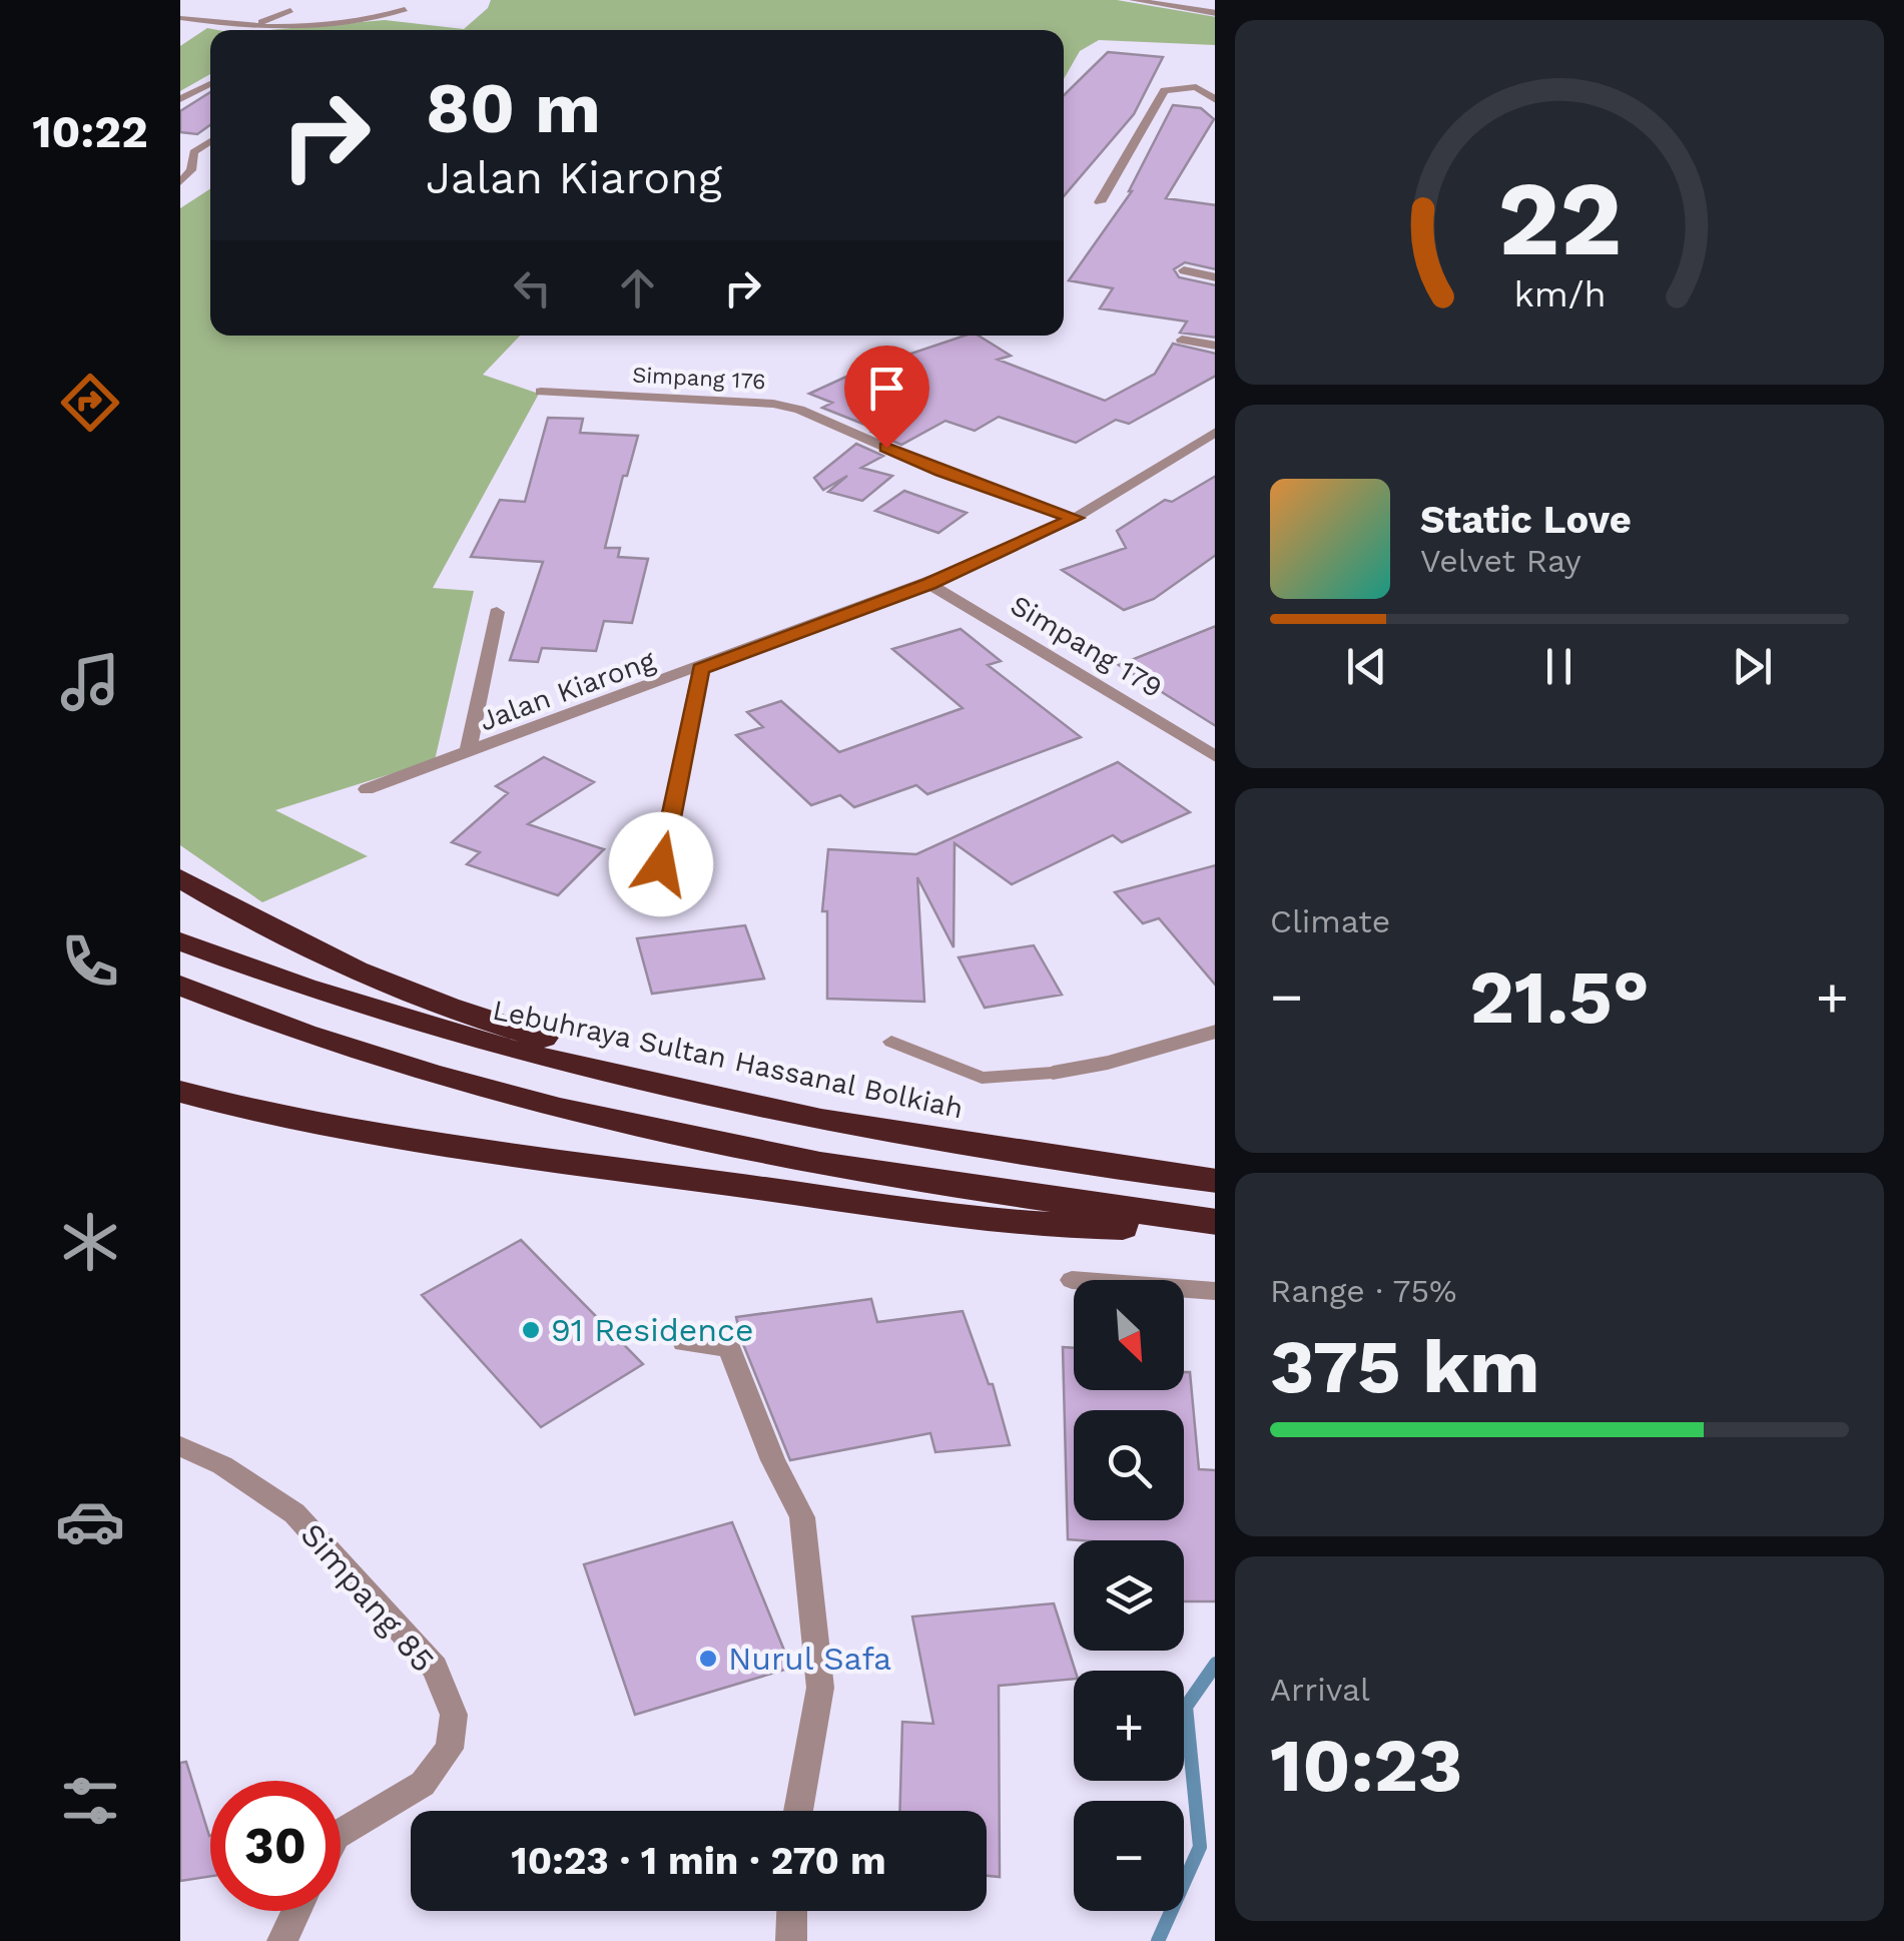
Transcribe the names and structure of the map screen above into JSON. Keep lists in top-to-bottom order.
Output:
{
  "streets": {
    "highway": ["Lebuhraya Sultan Hassanal Bolkiah"],
    "street": [
      "Simpang 176",
      "Simpang 179",
      "Jalan Kiarong",
      "Simpang 85"
    ]
  },
  "crossings": [
    ["Simpang 176", "Jalan Kiarong"],
    ["Simpang 179", "Jalan Kiarong"]
  ],
  "places": ["91 Residence", "Nurul Safa"],
  "north": "bottom right",
  "page": {
    "tabs": "10:22",
    "turn": ["80 m", "Jalan Kiarong"],
    "song": ["Static Love", "Velvet Ray"],
    "tile": [
      "Climate",
      ["Range · 75%", "375 km"],
      ["Arrival", "10:23"]
    ],
    "heat": ["−", "21.5°", "+"],
    "map_buttons": ["+", "−"],
    "limit": "30",
    "trip": "10:23 · 1 min · 270 m",
    "gauge": ["22", "km/h"]
  }
}
